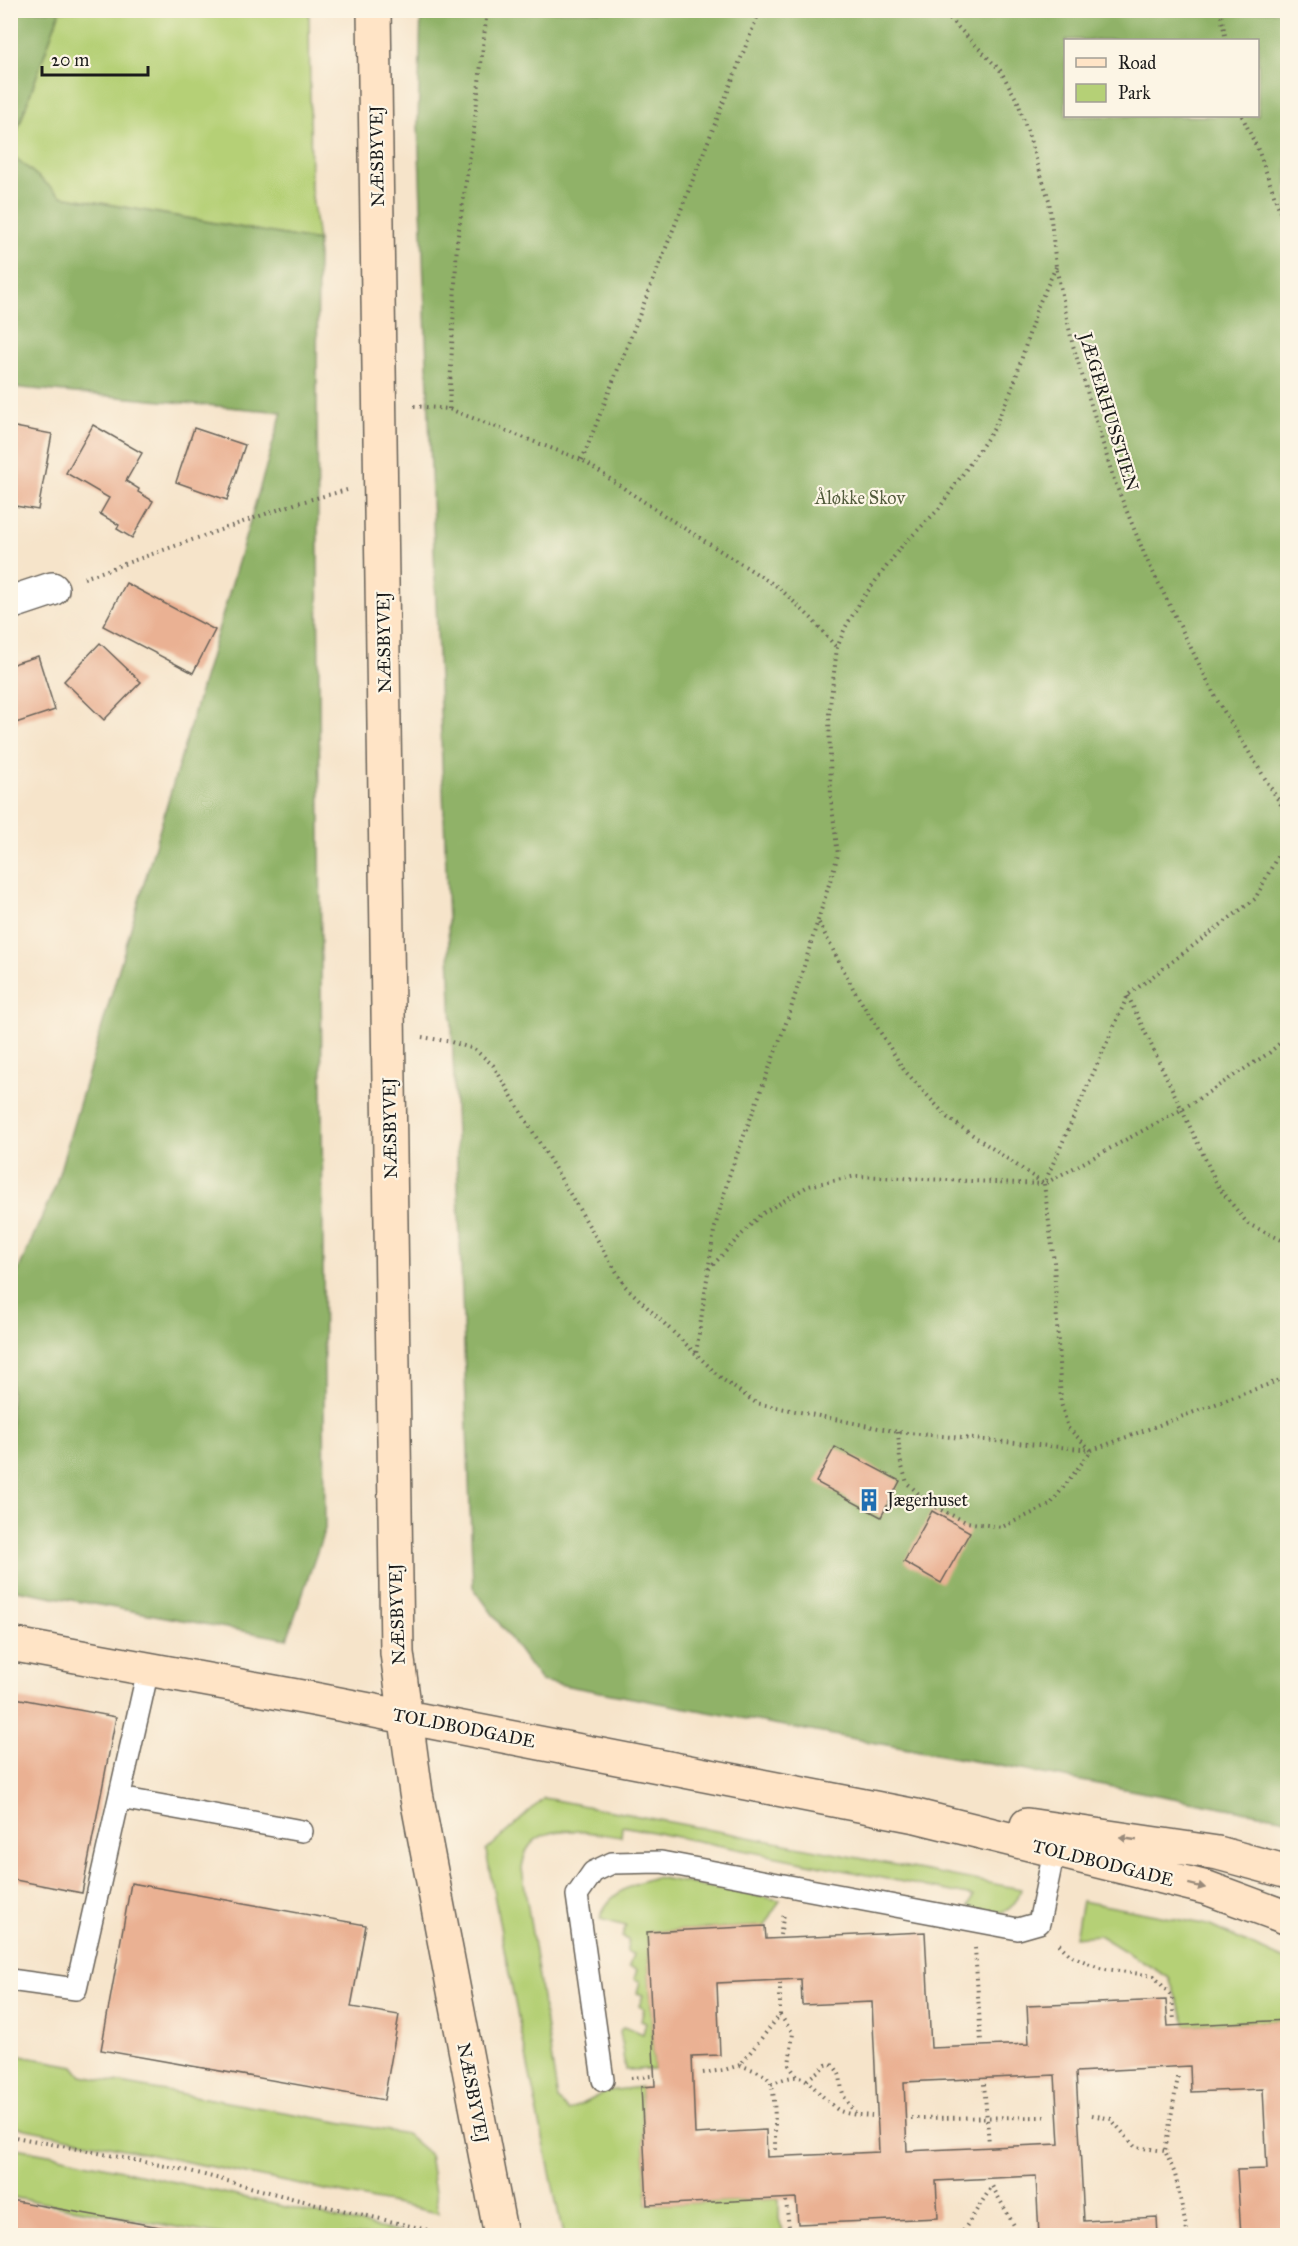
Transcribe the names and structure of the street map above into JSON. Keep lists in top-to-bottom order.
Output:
{
  "streets": {
    "street": ["NÆSBYVEJ", "TOLDBODGADE"],
    "path": ["JÆGERHUSSTIEN"]
  },
  "crossings": [
    ["NÆSBYVEJ", "TOLDBODGADE"]
  ],
  "parks": ["Åløkke Skov"],
  "places": {
    "building": ["Jægerhuset"]
  },
  "legend": ["Road", "Park"],
  "scale_bar": "20 m"
}
